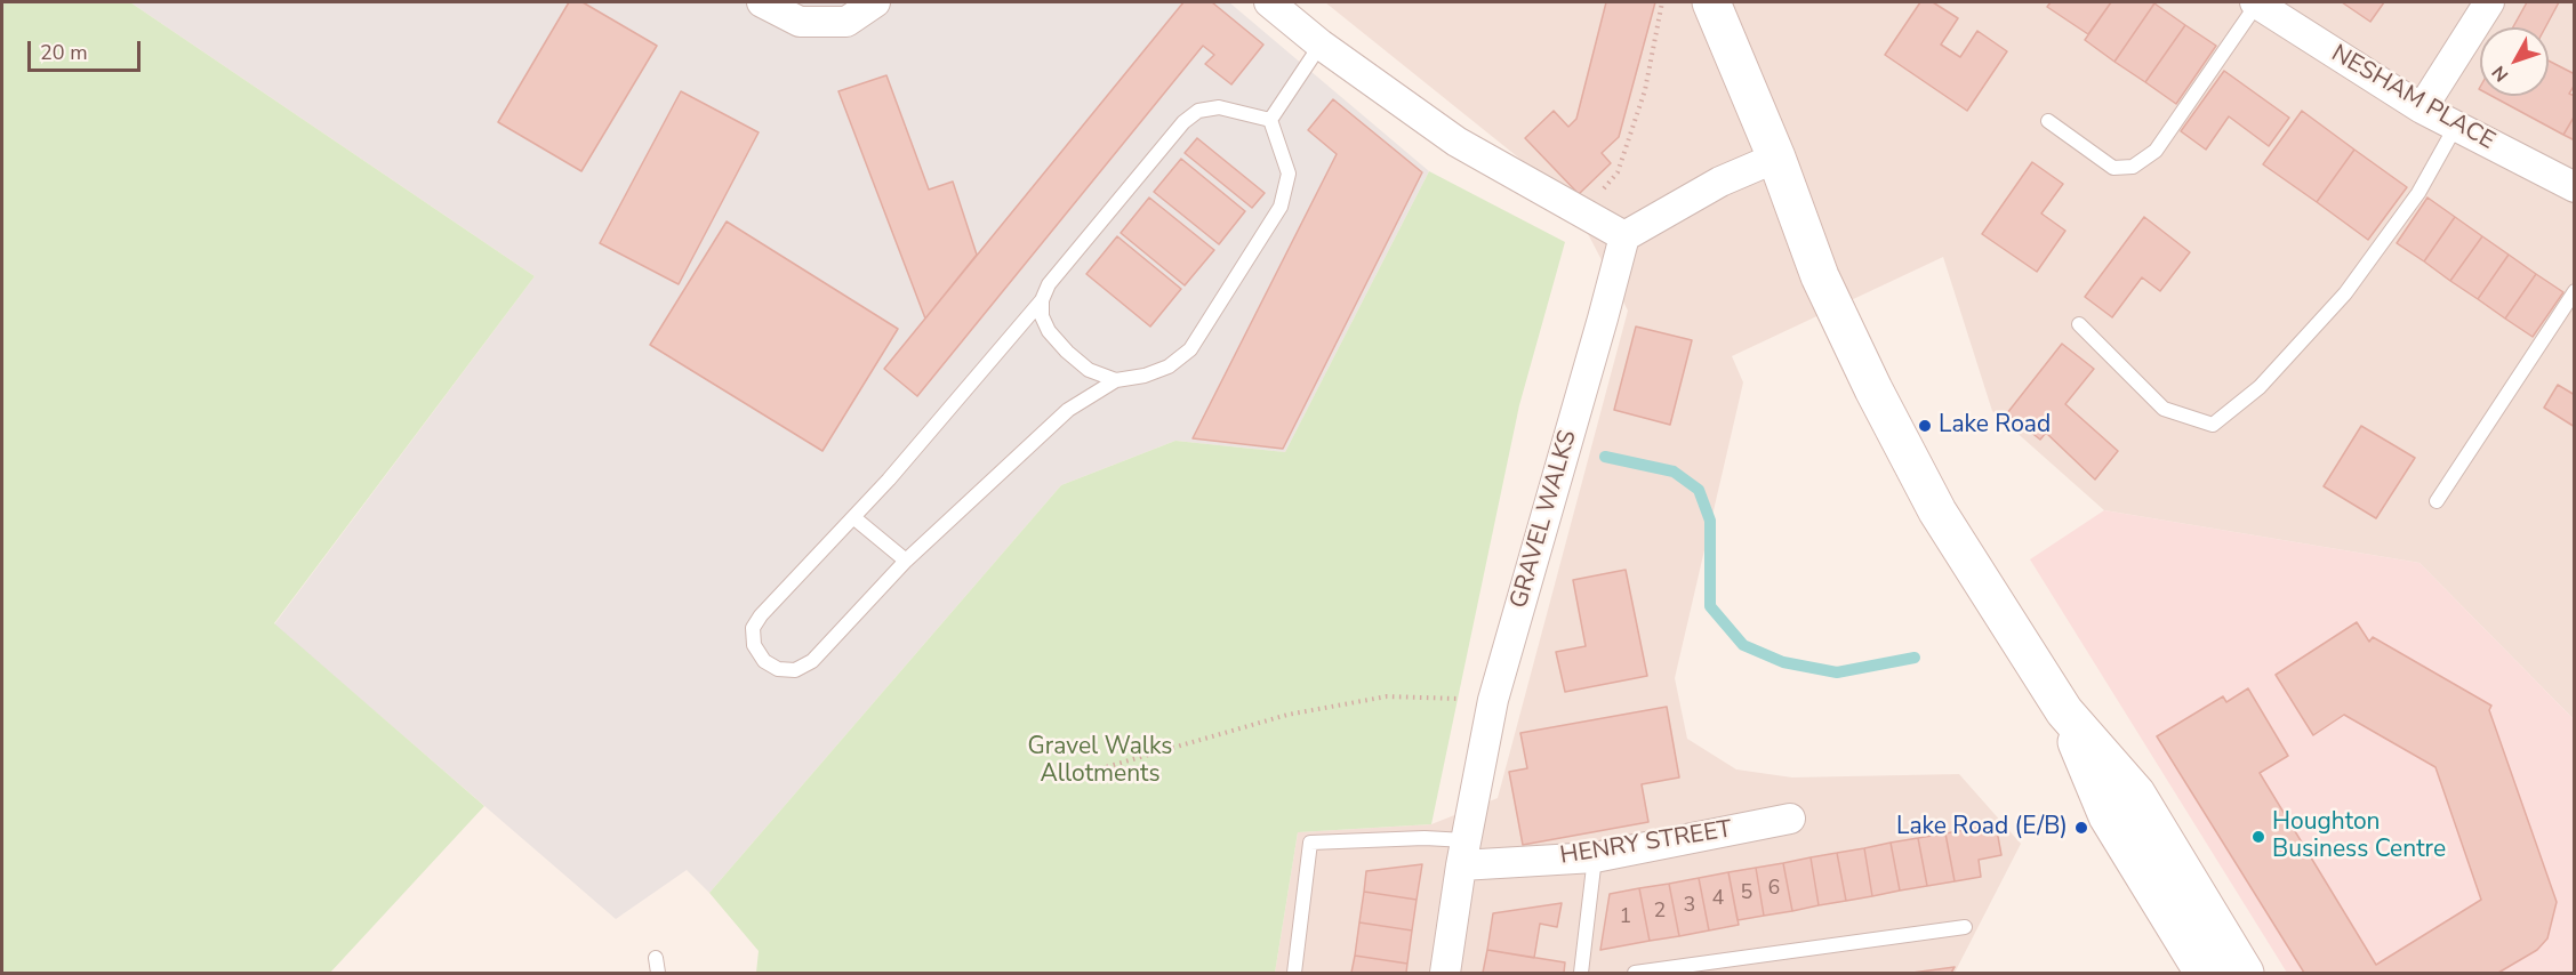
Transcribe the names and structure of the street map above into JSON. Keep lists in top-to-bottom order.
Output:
{
  "streets": {
    "street": ["NESHAM PLACE", "GRAVEL WALKS", "HENRY STREET"]
  },
  "crossings": [
    ["GRAVEL WALKS", "HENRY STREET"]
  ],
  "parks": ["Gravel Walks Allotments"],
  "places": ["Lake Road", "Lake Road (E/B)", "Houghton Business Centre"],
  "house_numbers": [
    "6",
    "5",
    "4",
    "3",
    "2",
    "1"
  ],
  "scale_bar": "20 m",
  "north": "bottom left"
}
